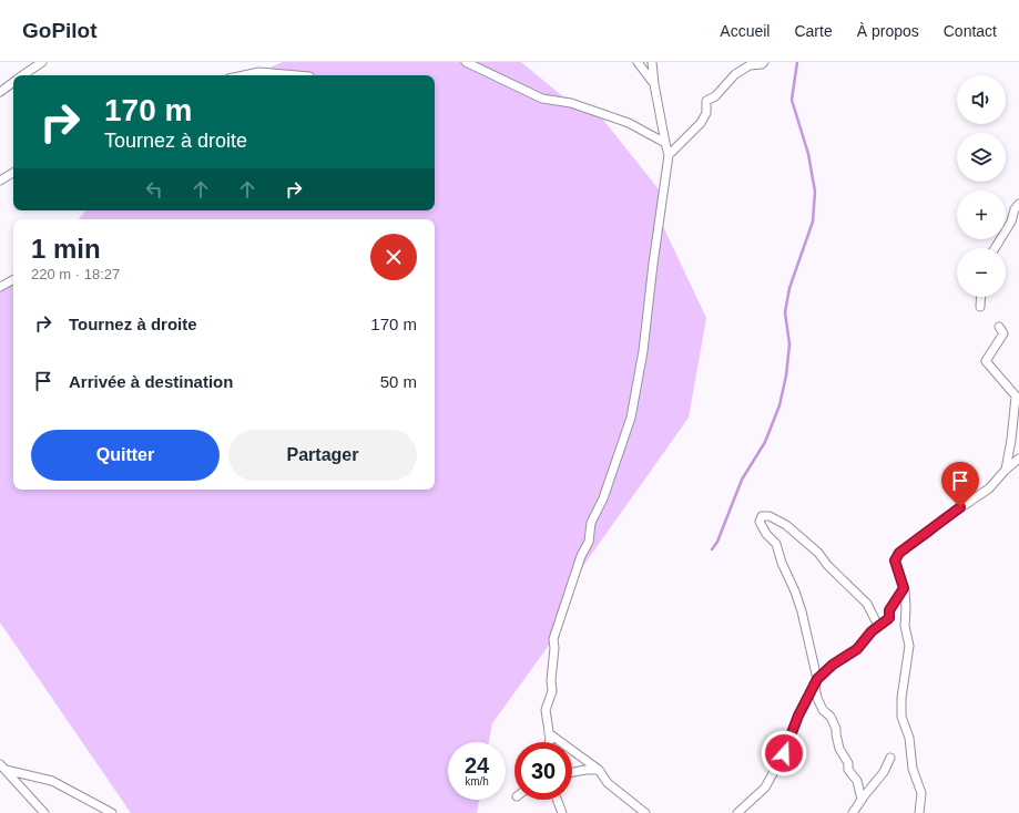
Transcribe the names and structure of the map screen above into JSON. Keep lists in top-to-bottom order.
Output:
{
  "page": {
    "header": "GoPilot",
    "nav": [
      "Accueil",
      "Carte",
      "À propos",
      "Contact"
    ],
    "map_buttons": ["+", "−"],
    "turn": ["170 m", "Tournez à droite"],
    "heading": ["1 min", "220 m · 18:27"],
    "list": [
      {
        "name": "Tournez à droite",
        "value": "170 m"
      },
      {
        "name": "Arrivée à destination",
        "value": "50 m"
      }
    ],
    "buttons": ["Quitter", "Partager"],
    "speed": "24 km/h",
    "limit": "30"
  }
}
